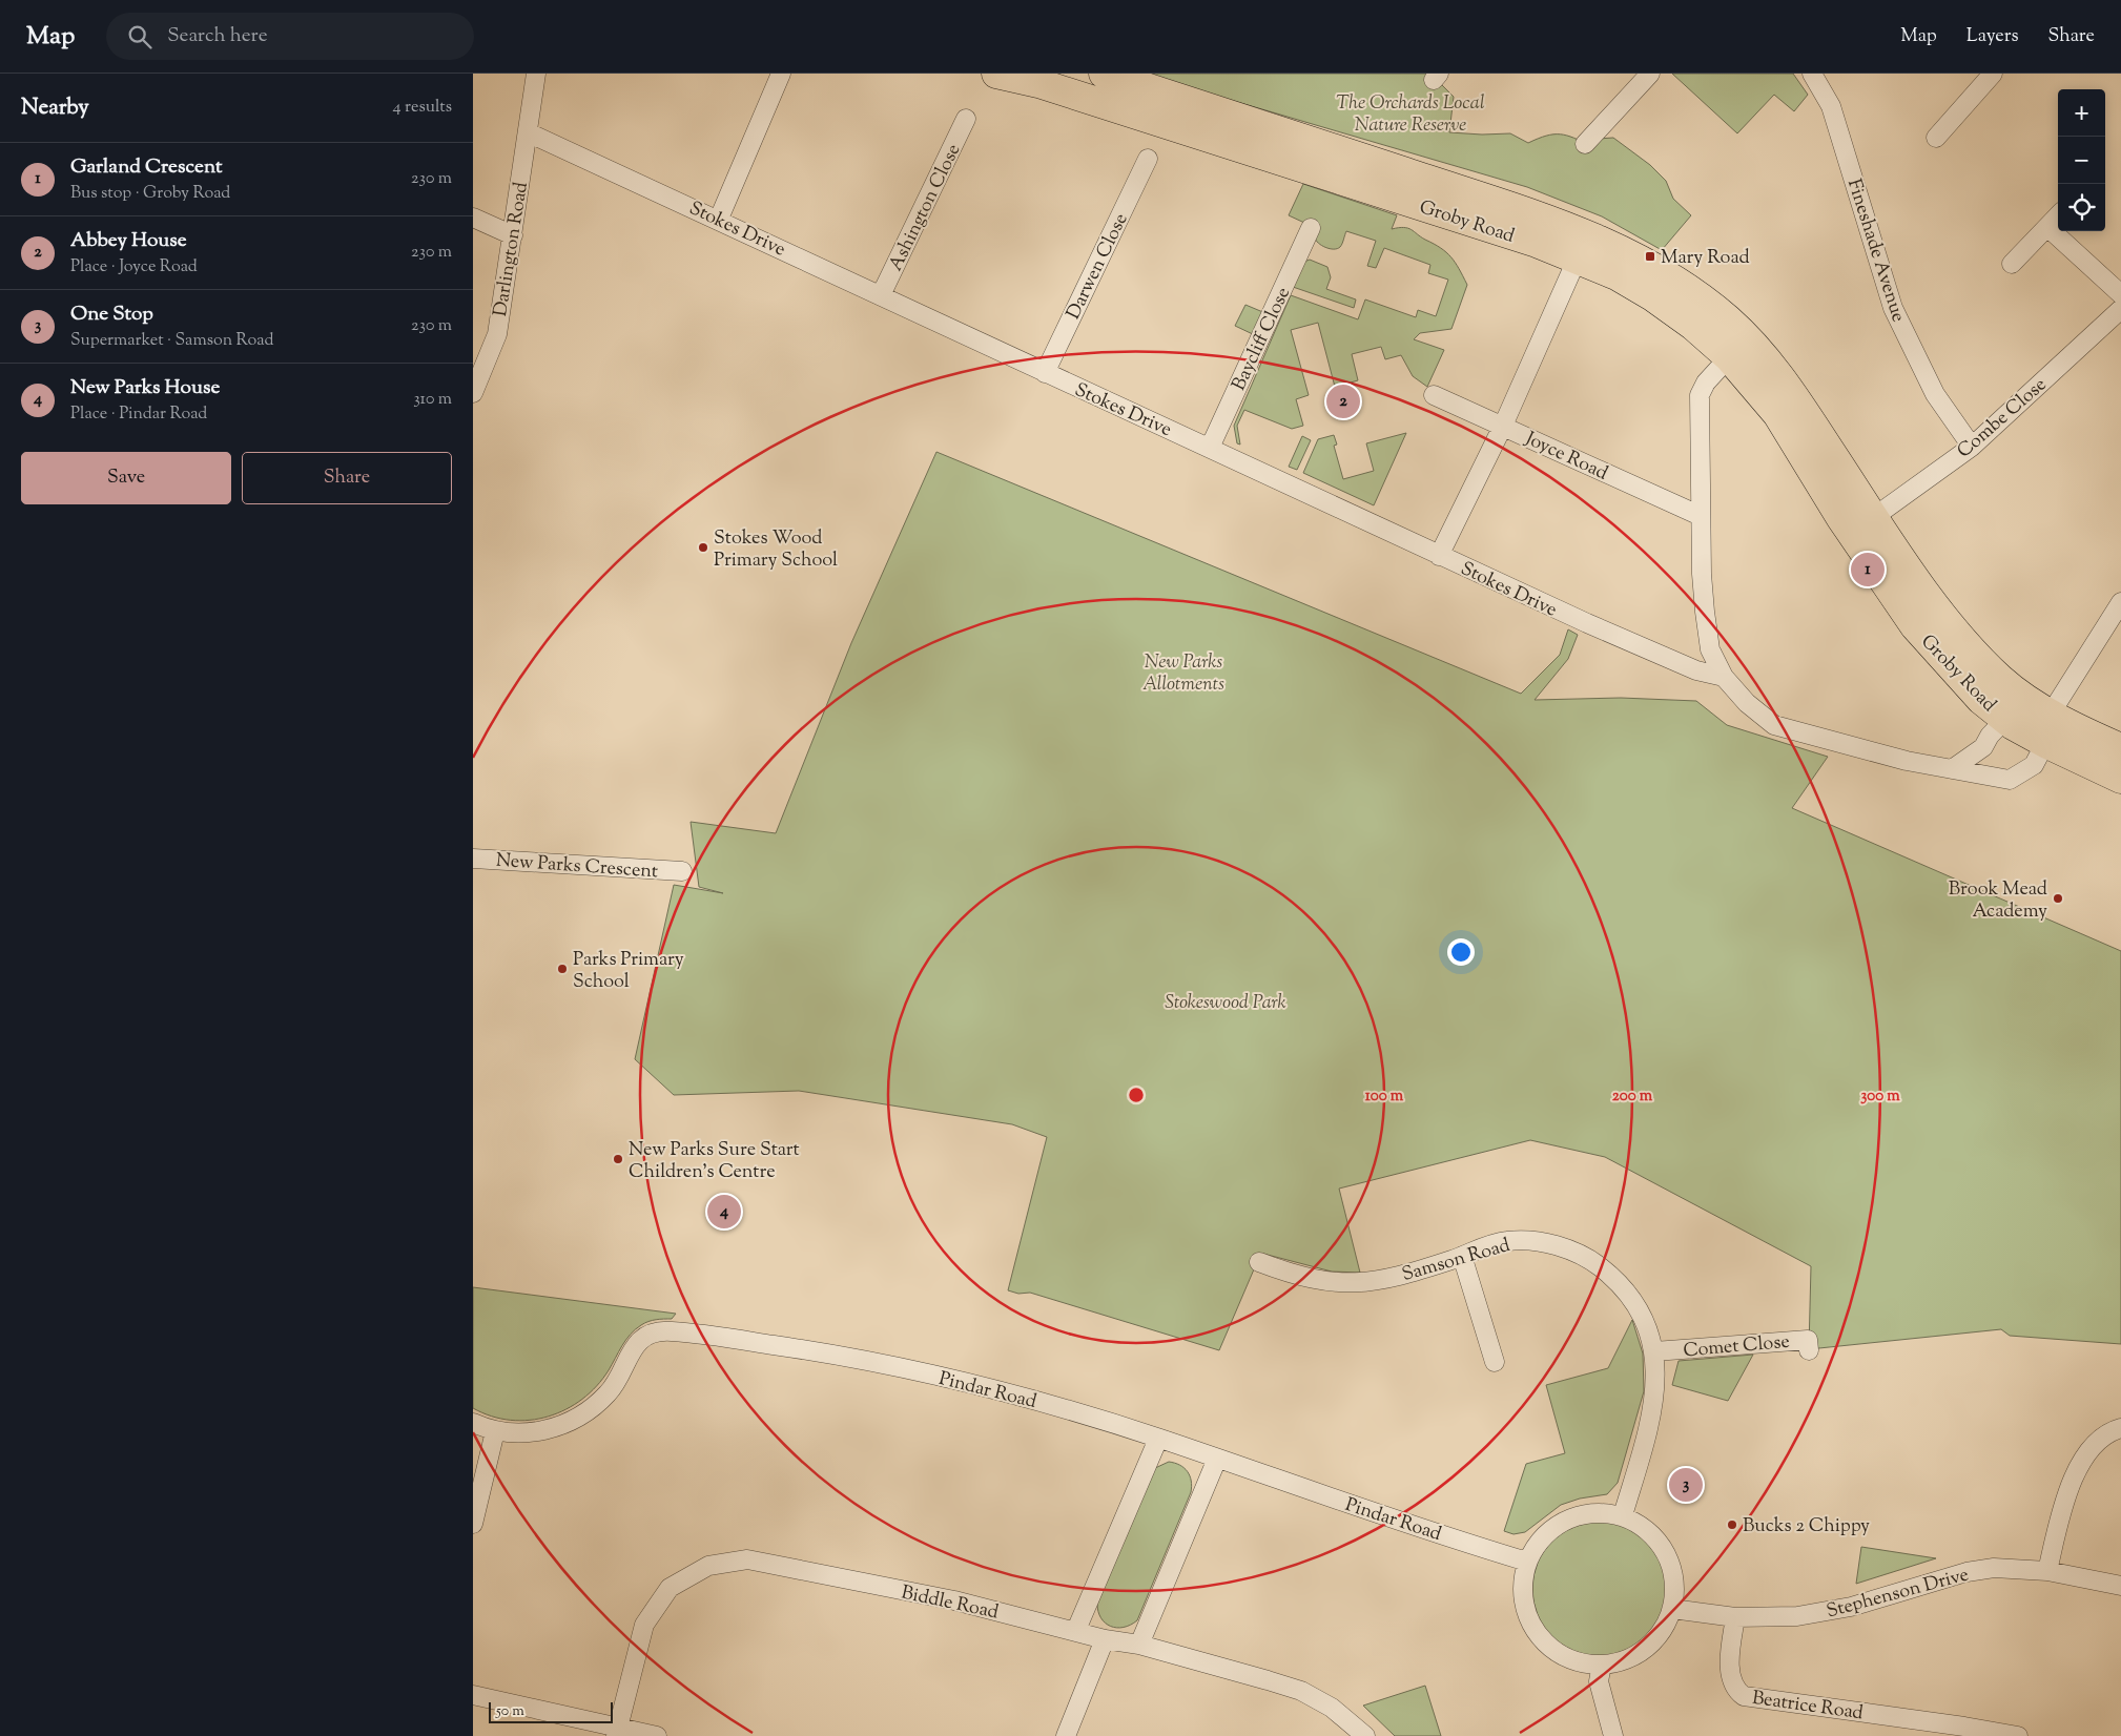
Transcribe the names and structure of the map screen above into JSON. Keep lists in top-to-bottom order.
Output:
{
  "streets": {
    "main road": ["Groby Road"],
    "street": [
      "Ashington Close",
      "Stokes Drive",
      "Darlington Road",
      "Fineshade Avenue",
      "Darwen Close",
      "Baycliff Close",
      "Combe Close",
      "Joyce Road",
      "New Parks Crescent",
      "Samson Road",
      "Comet Close",
      "Pindar Road",
      "Stephenson Drive",
      "Biddle Road",
      "Beatrice Road"
    ]
  },
  "crossings": [
    ["Ashington Close", "Stokes Drive"],
    ["Groby Road", "Combe Close"],
    ["Stokes Drive", "Darlington Road"],
    ["Stokes Drive", "Darwen Close"],
    ["Stokes Drive", "Baycliff Close"],
    ["Fineshade Avenue", "Combe Close"],
    ["Samson Road", "Comet Close"],
    ["Samson Road", "Pindar Road"],
    ["Samson Road", "Stephenson Drive"],
    ["Pindar Road", "Stephenson Drive"],
    ["Stephenson Drive", "Beatrice Road"]
  ],
  "parks": ["The Orchards Local Nature Reserve", "New Parks Allotments", "Stokeswood Park"],
  "places": {
    "transit": ["Mary Road"],
    "other": [
      "Stokes Wood Primary School",
      "Brook Mead Academy",
      "Parks Primary School",
      "New Parks Sure Start Children's Centre",
      "Bucks 2 Chippy"
    ]
  },
  "scale_bar": "50 m",
  "page": {
    "header": "Map",
    "search": "Search here",
    "nav": ["Map", "Layers", "Share"],
    "heading": ["Nearby", "4 results"],
    "map_buttons": ["+", "−"],
    "list": [
      {
        "mark": "1",
        "name": "Garland Crescent",
        "note": "Bus stop · Groby Road",
        "value": "230 m"
      },
      {
        "mark": "2",
        "name": "Abbey House",
        "note": "Place · Joyce Road",
        "value": "230 m"
      },
      {
        "mark": "3",
        "name": "One Stop",
        "note": "Supermarket · Samson Road",
        "value": "230 m"
      },
      {
        "mark": "4",
        "name": "New Parks House",
        "note": "Place · Pindar Road",
        "value": "310 m"
      }
    ],
    "pins": [
      "2",
      "1",
      "4",
      "3"
    ],
    "buttons": ["Save", "Share"],
    "scale": "50 m"
  },
  "rings": ["100 m", "200 m", "300 m"]
}
